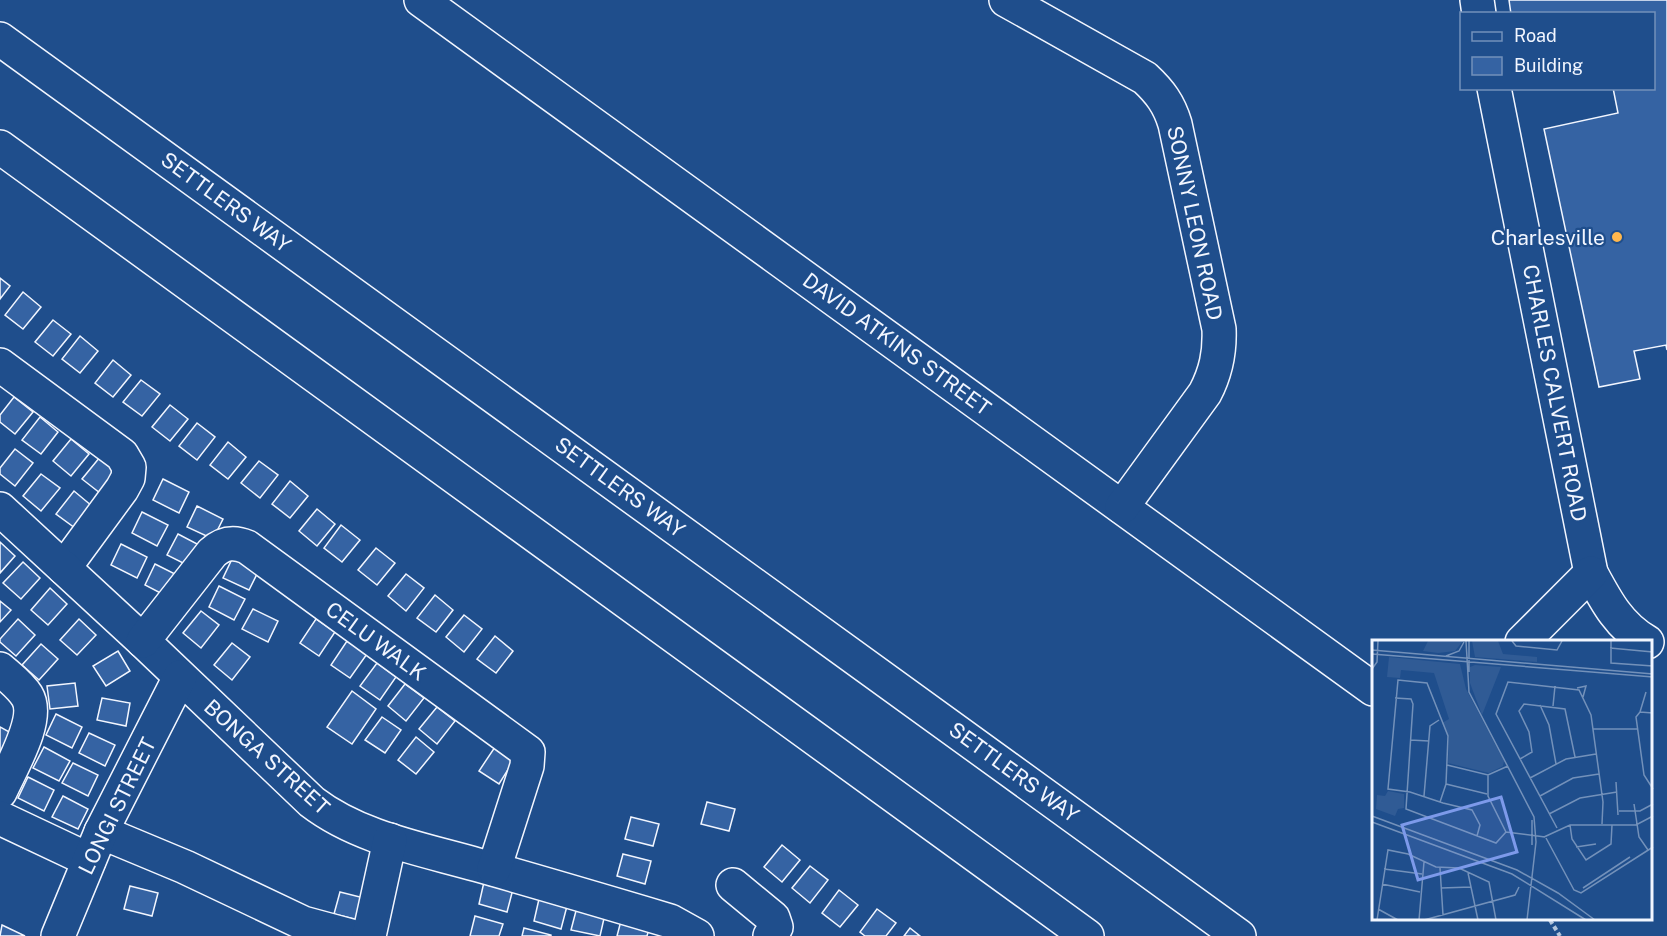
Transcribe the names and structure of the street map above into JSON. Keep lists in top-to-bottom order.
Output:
{
  "streets": {
    "main road": [
      "SETTLERS WAY",
      "SONNY LEON ROAD",
      "DAVID ATKINS STREET",
      "CHARLES CALVERT ROAD",
      "CELU WALK",
      "BONGA STREET",
      "LONGI STREET"
    ]
  },
  "crossings": [
    ["SONNY LEON ROAD", "DAVID ATKINS STREET"],
    ["CELU WALK", "BONGA STREET"],
    ["BONGA STREET", "LONGI STREET"]
  ],
  "places": ["Charlesville"],
  "legend": ["Road", "Building"]
}
